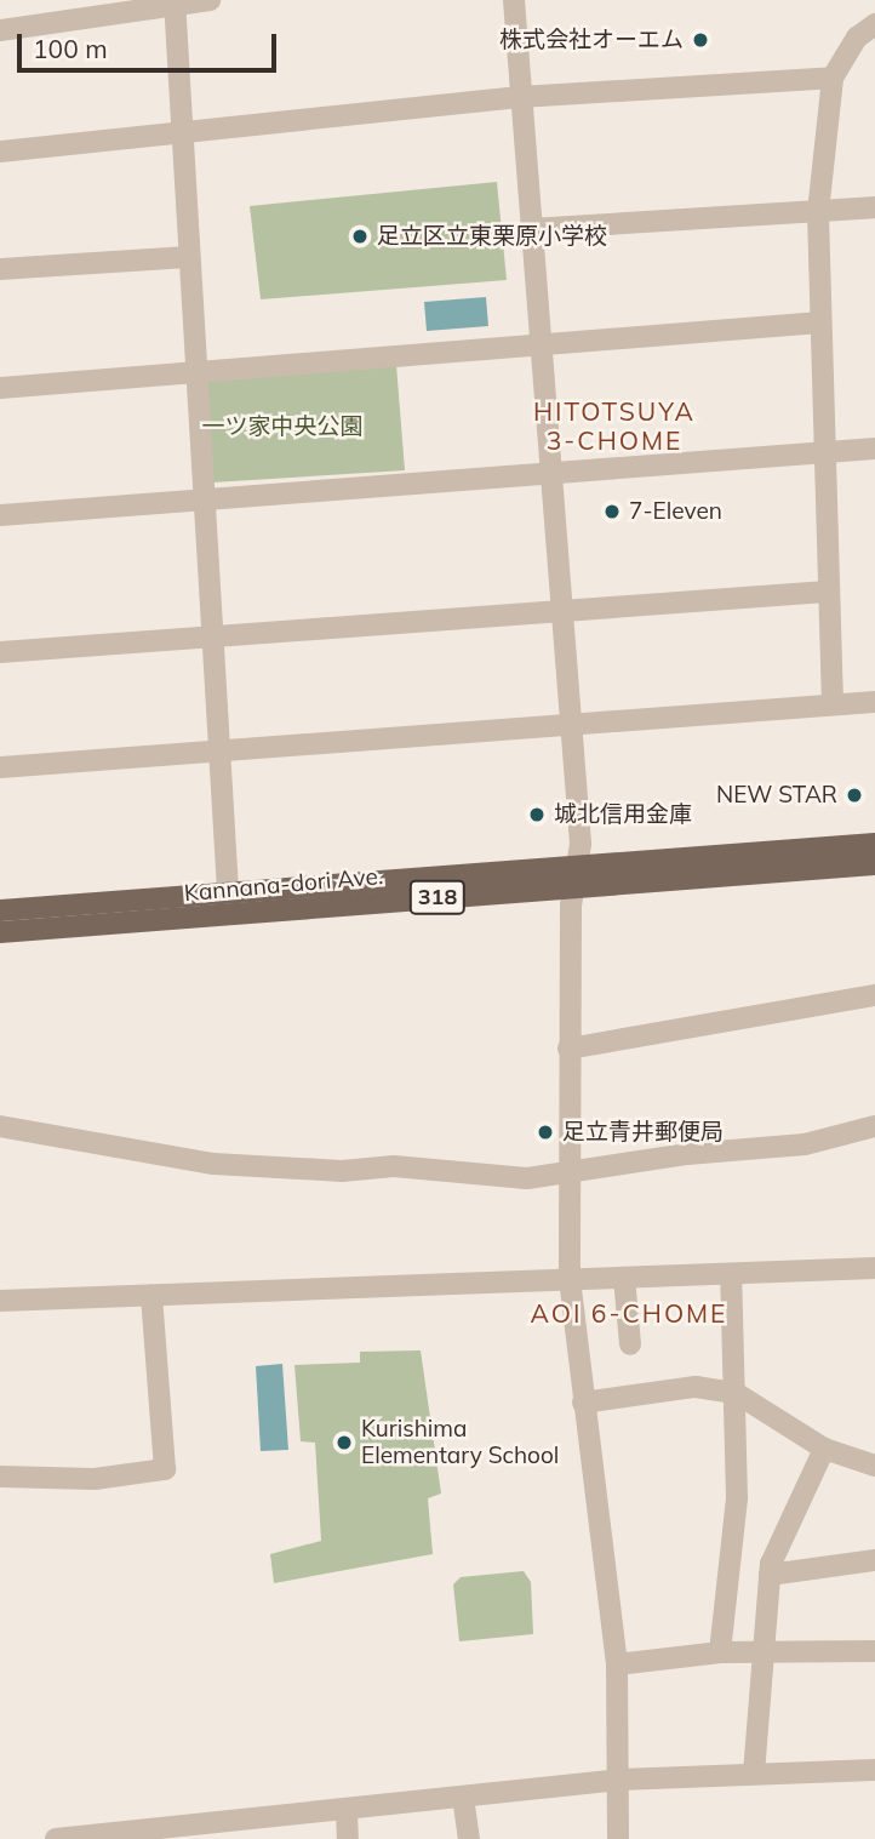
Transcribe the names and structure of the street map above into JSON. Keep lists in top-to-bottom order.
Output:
{
  "streets": {
    "main road": ["Kannana-dori Ave.", "318"]
  },
  "districts": ["HITOTSUYA 3-CHOME", "AOI 6-CHOME"],
  "parks": ["一ツ家中央公園"],
  "places": [
    "株式会社オーエム",
    "足立区立東栗原小学校",
    "7-Eleven",
    "NEW STAR",
    "城北信用金庫",
    "足立青井郵便局",
    "Kurishima Elementary School"
  ],
  "scale_bar": "100 m"
}
